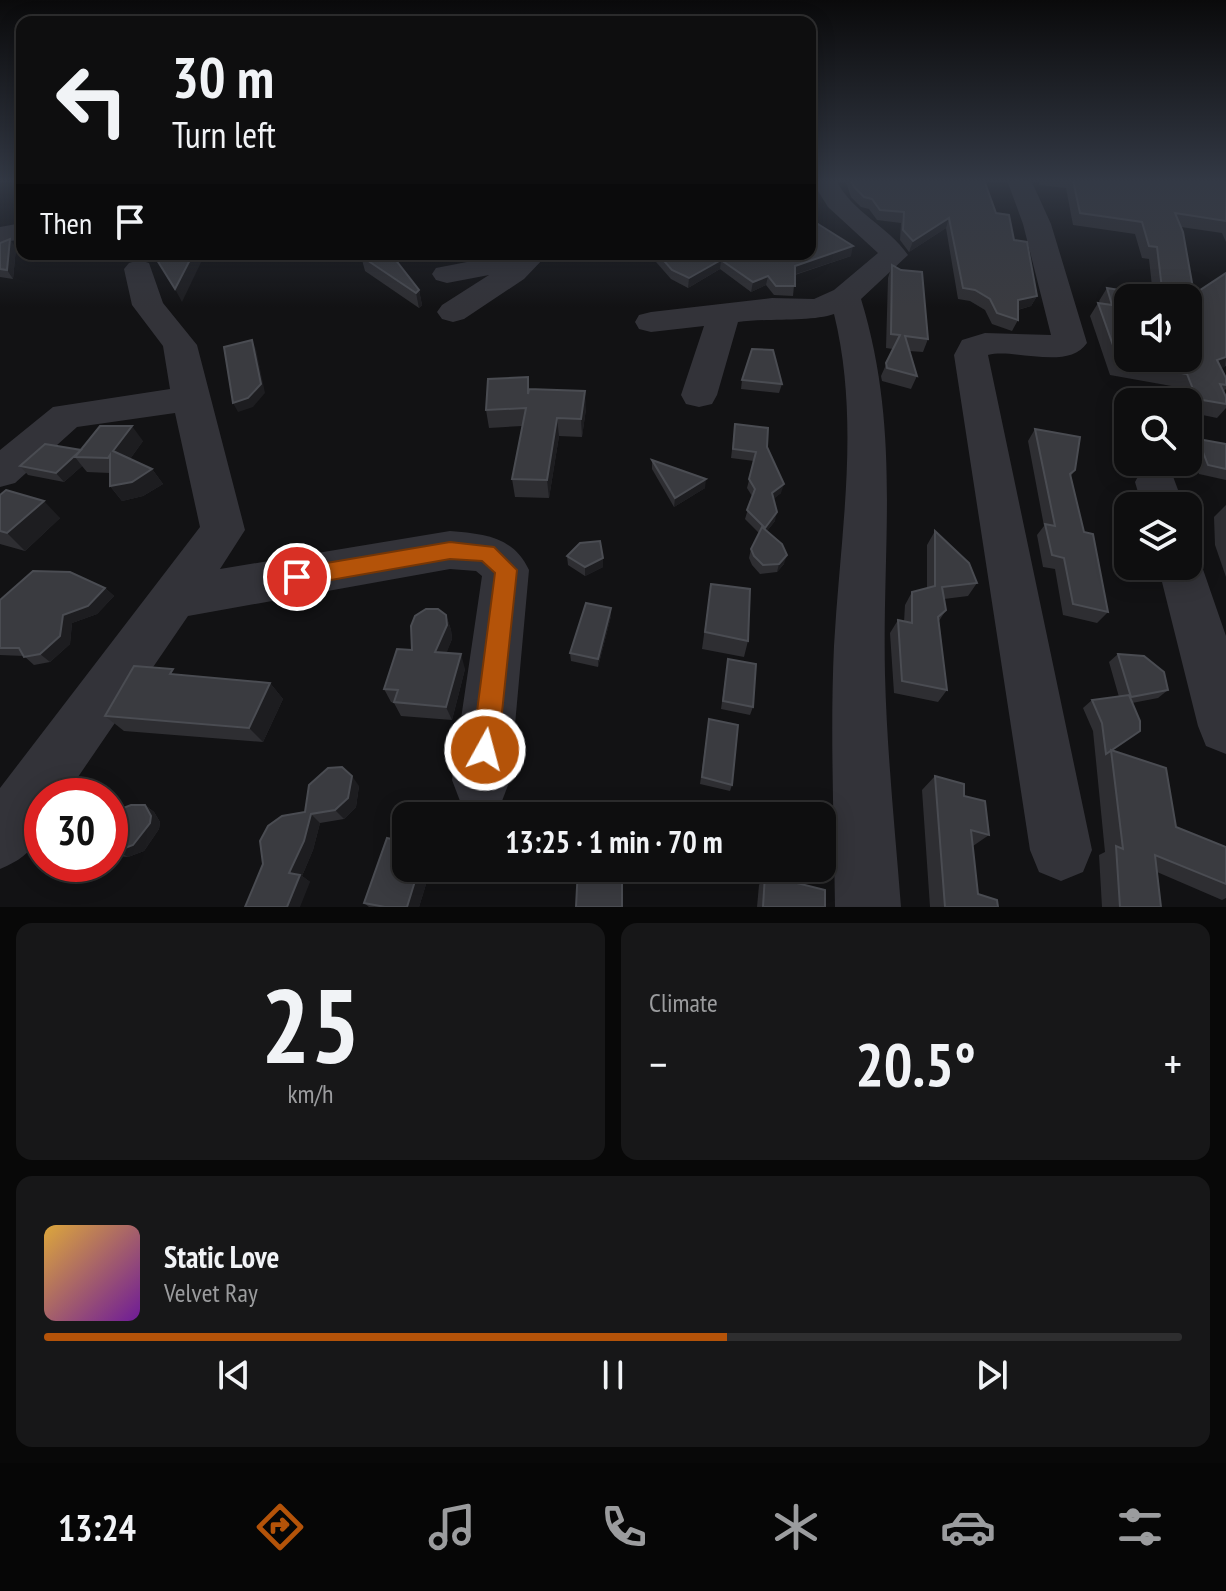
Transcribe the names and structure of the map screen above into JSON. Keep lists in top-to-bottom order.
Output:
{
  "page": {
    "turn": ["30 m", "Turn left"],
    "then": "Then",
    "limit": "30",
    "trip": "13:25 · 1 min · 70 m",
    "tile": [
      ["25", "km/h"],
      "Climate"
    ],
    "heat": ["−", "20.5°", "+"],
    "song": ["Static Love", "Velvet Ray"],
    "tabs": "13:24"
  }
}
